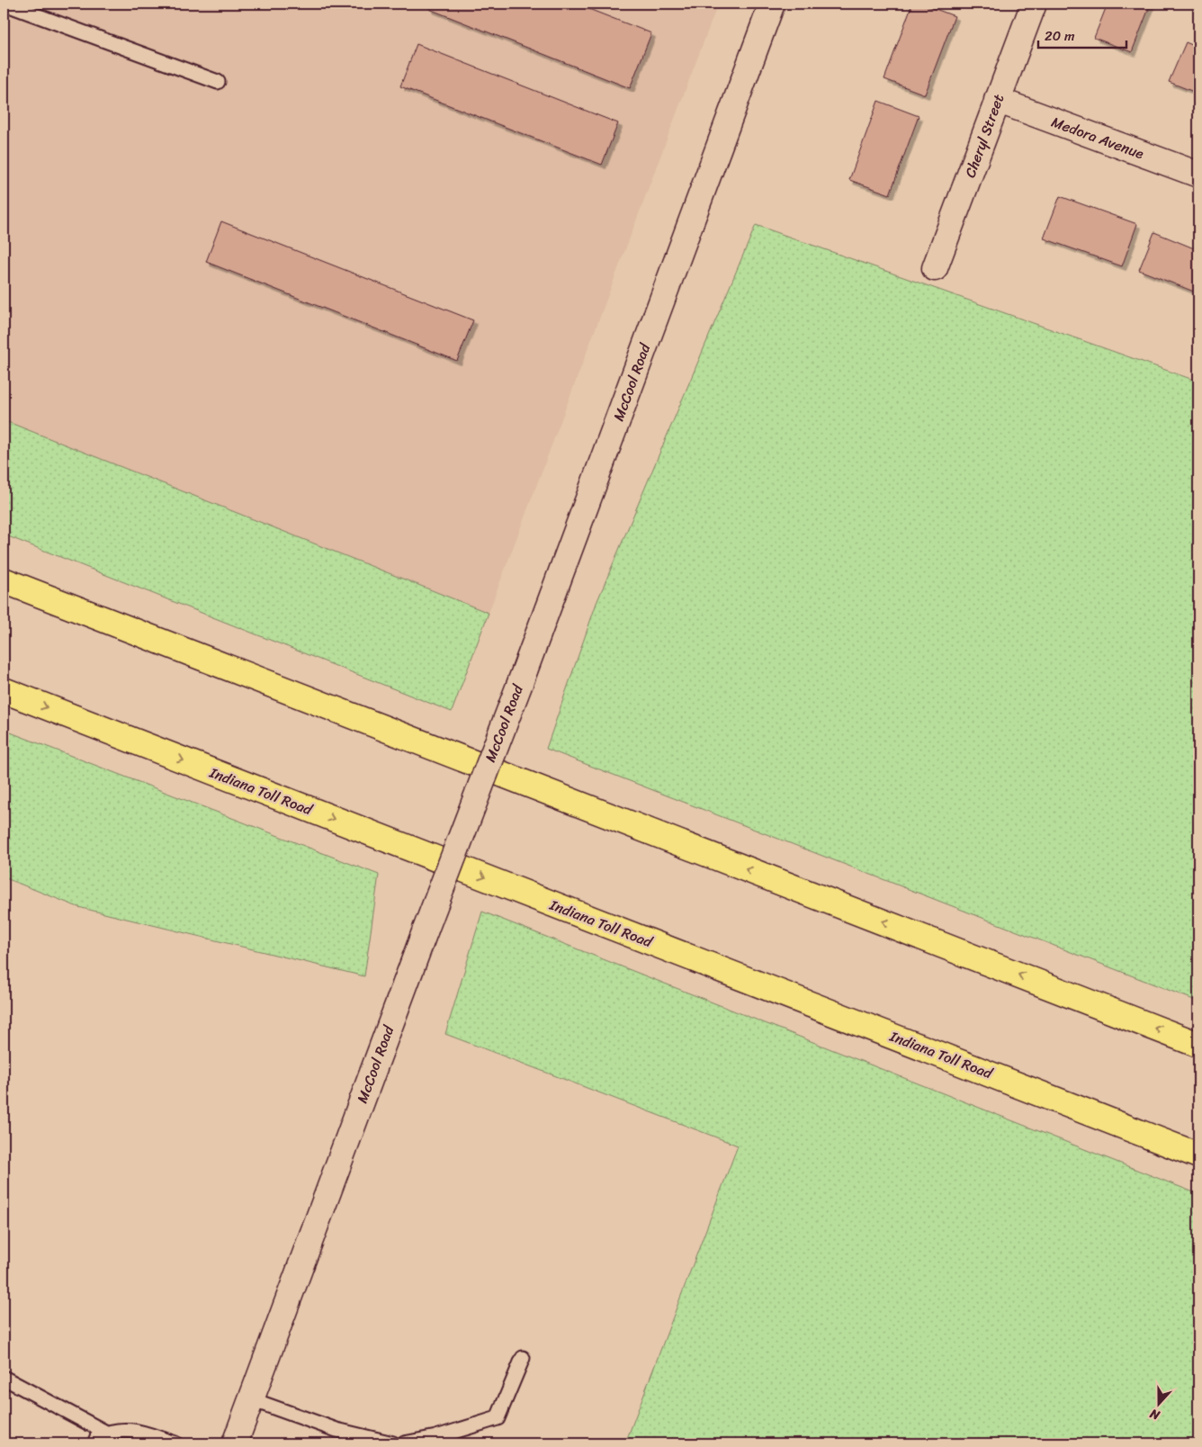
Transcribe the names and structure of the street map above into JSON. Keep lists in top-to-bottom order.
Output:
{
  "streets": {
    "highway": ["Indiana Toll Road"],
    "street": ["Cheryl Street", "Medora Avenue", "McCool Road"]
  },
  "crossings": [
    ["Cheryl Street", "Medora Avenue"]
  ],
  "scale_bar": "20 m",
  "north": "bottom"
}
